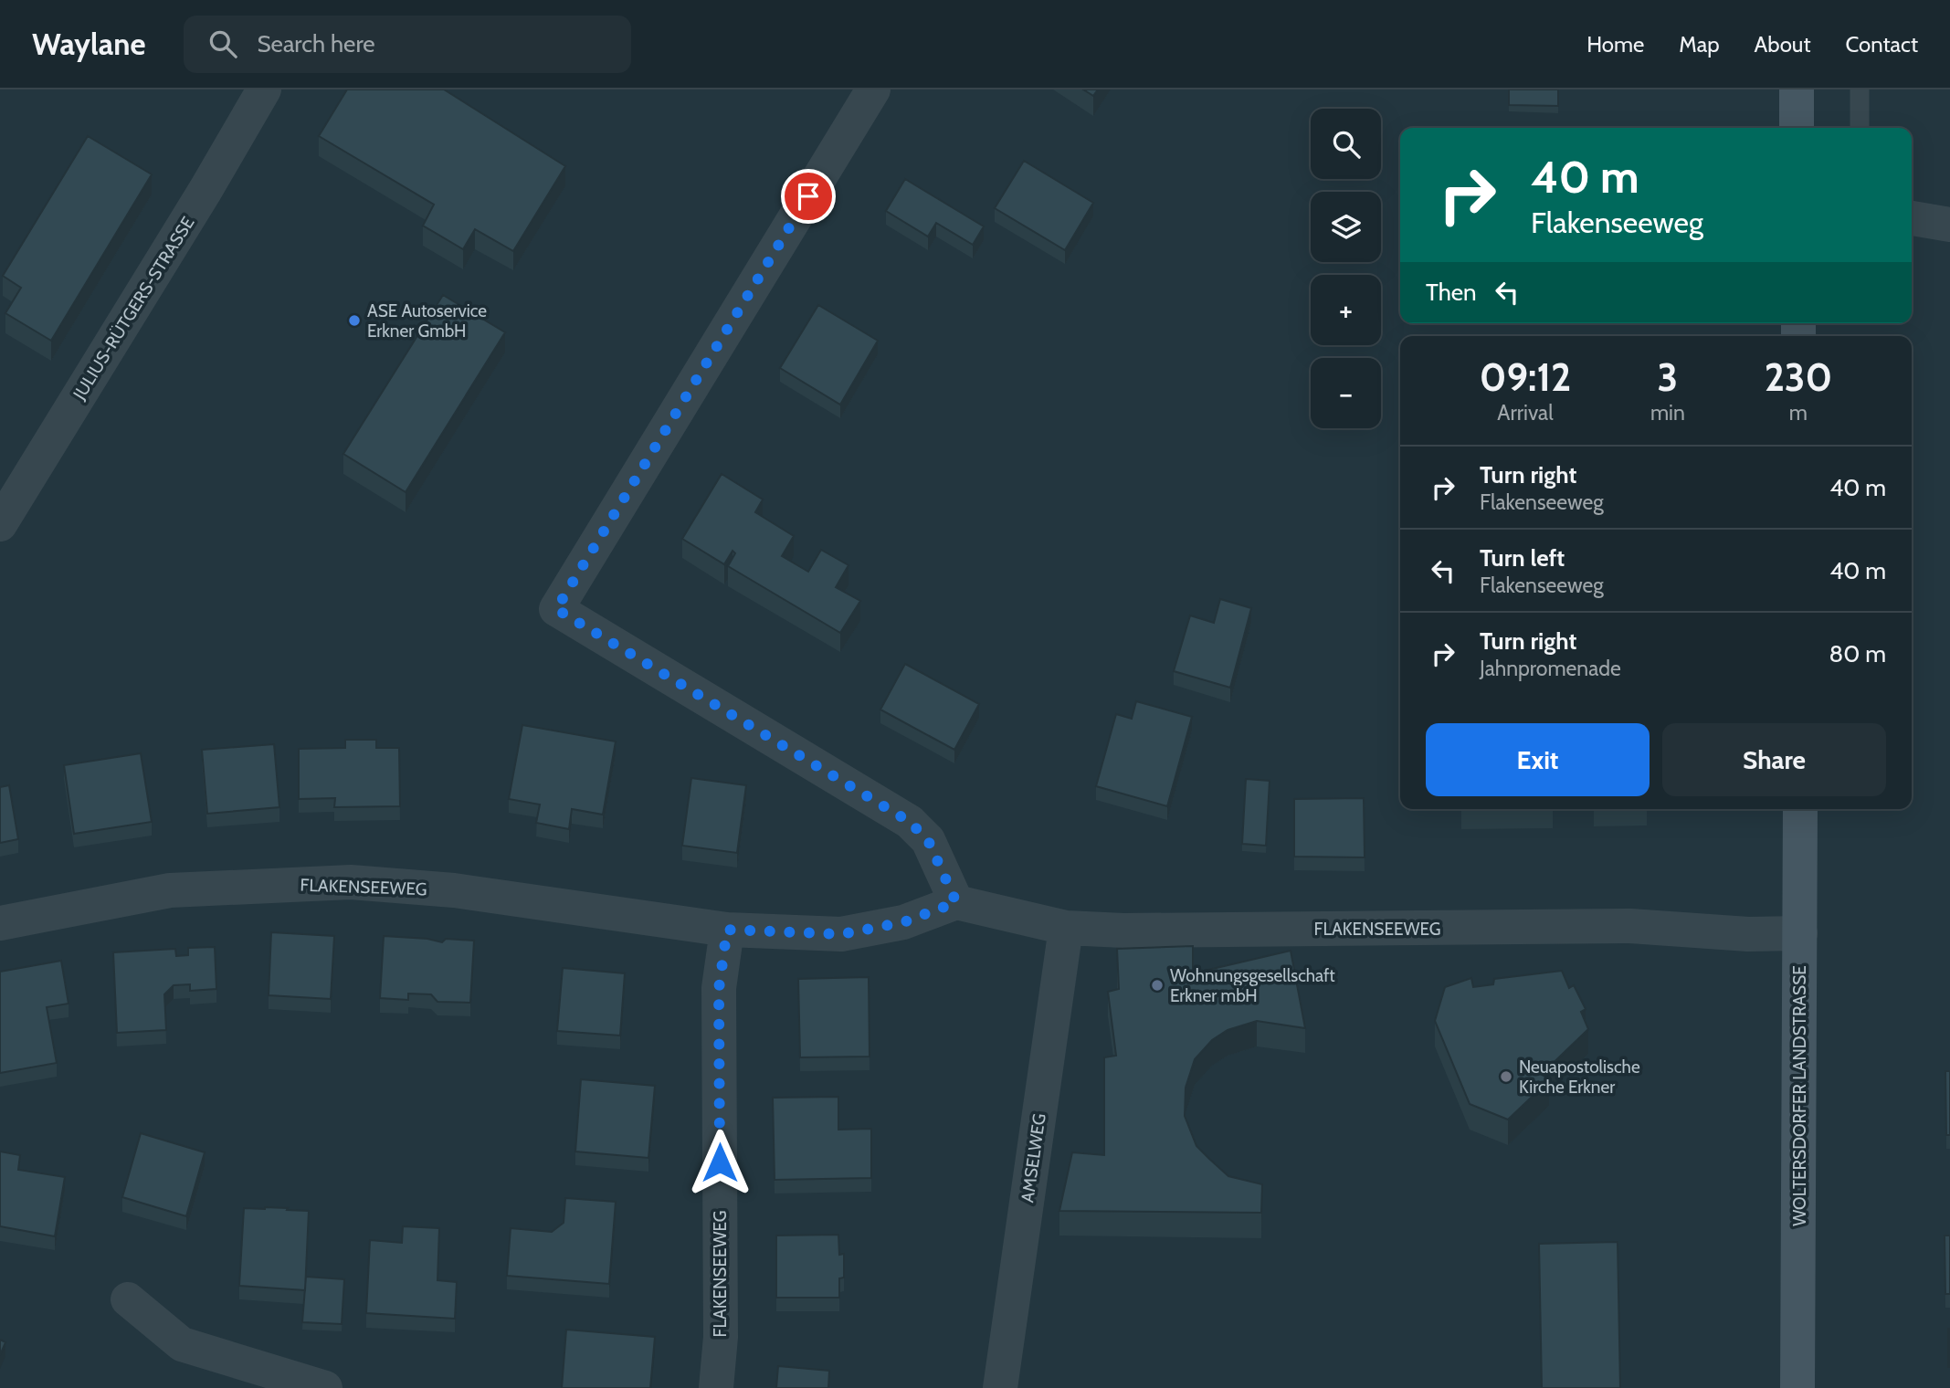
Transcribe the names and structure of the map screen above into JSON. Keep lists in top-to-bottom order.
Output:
{
  "streets": {
    "main road": ["WOLTERSDORFER LANDSTRASSE"],
    "street": ["JULIUS-RÜTGERS-STRASSE", "FLAKENSEEWEG", "AMSELWEG"]
  },
  "crossings": [
    ["FLAKENSEEWEG", "WOLTERSDORFER LANDSTRASSE"],
    ["FLAKENSEEWEG", "AMSELWEG"]
  ],
  "places": ["ASE Autoservice Erkner GmbH", "Wohnungsgesellschaft Erkner mbH", "Neuapostolische Kirche Erkner"],
  "page": {
    "header": "Waylane",
    "search": "Search here",
    "nav": [
      "Home",
      "Map",
      "About",
      "Contact"
    ],
    "map_buttons": ["+", "−"],
    "turn": ["40 m", "Flakenseeweg"],
    "then": "Then",
    "eta": [
      "09:12",
      "Arrival",
      "3",
      "min",
      "230",
      "m"
    ],
    "list": [
      {
        "name": "Turn right",
        "note": "Flakenseeweg",
        "value": "40 m"
      },
      {
        "name": "Turn left",
        "note": "Flakenseeweg",
        "value": "40 m"
      },
      {
        "name": "Turn right",
        "note": "Jahnpromenade",
        "value": "80 m"
      }
    ],
    "buttons": ["Exit", "Share"]
  }
}
